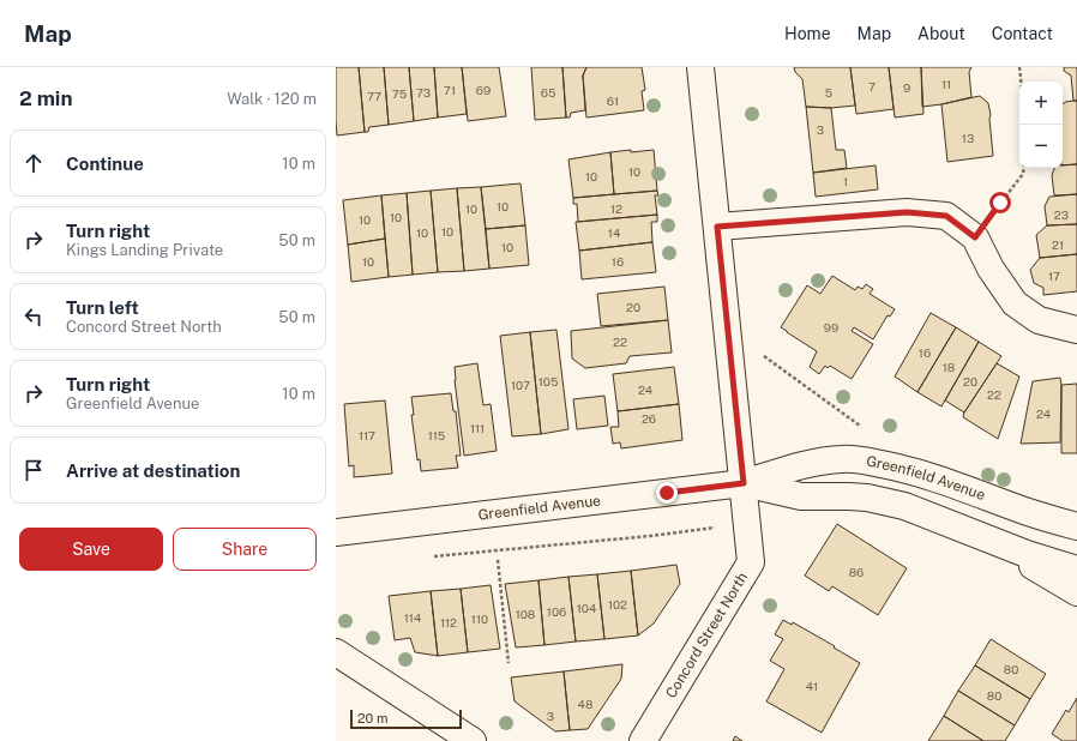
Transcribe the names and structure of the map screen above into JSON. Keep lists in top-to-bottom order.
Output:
{
  "streets": {
    "street": ["Greenfield Avenue", "Concord Street North"]
  },
  "crossings": [
    ["Greenfield Avenue", "Concord Street North"]
  ],
  "house_numbers": [
    "11",
    "7",
    "9",
    "71",
    "69",
    "73",
    "65",
    "5",
    "75",
    "77",
    "61",
    "3",
    "13",
    "10",
    "10",
    "1",
    "10",
    "10",
    "12",
    "23",
    "10",
    "10",
    "10",
    "10",
    "14",
    "21",
    "10",
    "10",
    "16",
    "17",
    "20",
    "99",
    "22",
    "16",
    "18",
    "105",
    "20",
    "107",
    "24",
    "22",
    "24",
    "26",
    "111",
    "117",
    "115",
    "86",
    "102",
    "104",
    "106",
    "108",
    "114",
    "110",
    "112",
    "80",
    "41",
    "80",
    "48",
    "3"
  ],
  "scale_bar": "20 m",
  "page": {
    "header": "Map",
    "nav": [
      "Home",
      "Map",
      "About",
      "Contact"
    ],
    "heading": ["2 min", "Walk · 120 m"],
    "map_buttons": ["+", "−"],
    "list": [
      ["Continue", "10 m"],
      ["Turn right", "Kings Landing Private", "50 m"],
      ["Turn left", "Concord Street North", "50 m"],
      ["Turn right", "Greenfield Avenue", "10 m"],
      "Arrive at destination"
    ],
    "buttons": ["Save", "Share"],
    "scale": "20 m"
  }
}
